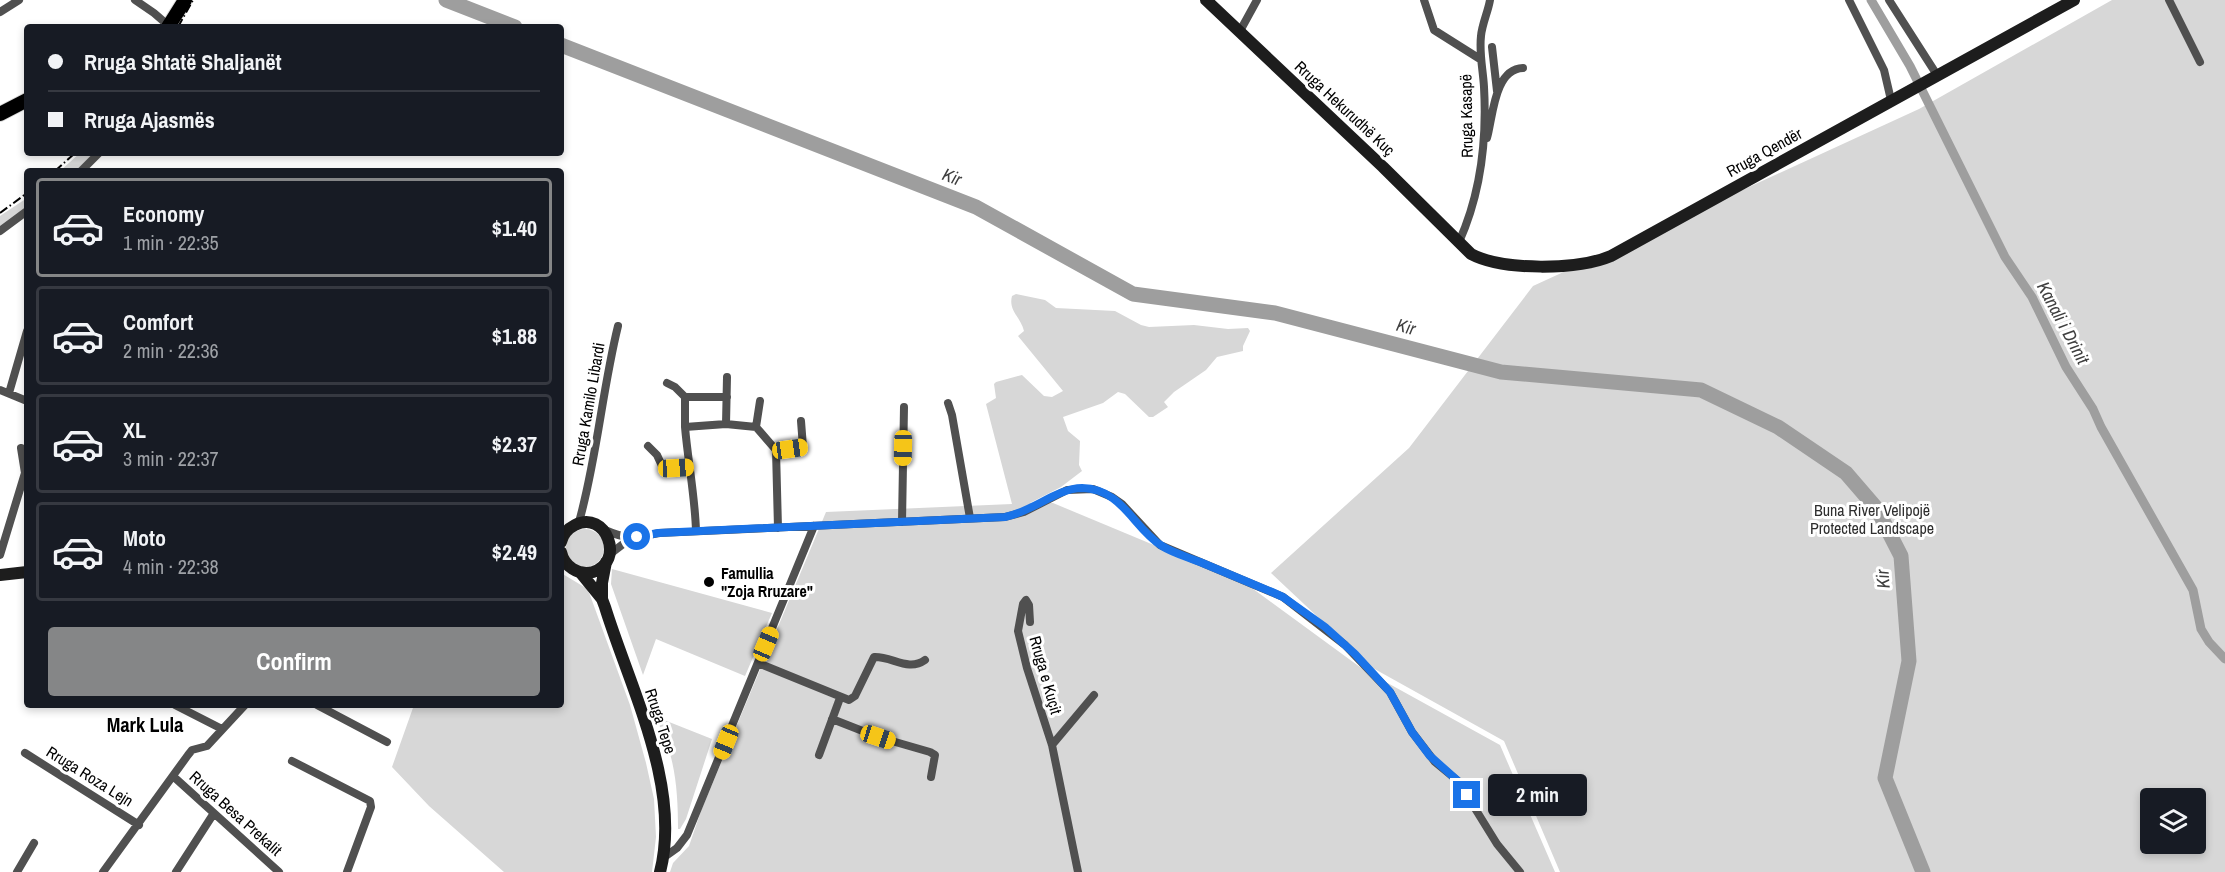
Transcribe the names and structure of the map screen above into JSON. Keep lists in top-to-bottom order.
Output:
{
  "streets": {
    "street": [
      "Rruga Hekurudhë Kuç",
      "Rruga Kasapë",
      "Rruga Qendër",
      "Rruga Kamilo Libardi",
      "Rruga e Kuçit",
      "Rruga Tepe",
      "Rruga Roza Lejn",
      "Rruga Besa Prekalit"
    ]
  },
  "crossings": [
    ["Rruga Hekurudhë Kuç", "Rruga Kasapë"],
    ["Rruga Hekurudhë Kuç", "Rruga Qendër"],
    ["Rruga Kasapë", "Rruga Qendër"],
    ["Rruga Roza Lejn", "Rruga Besa Prekalit"]
  ],
  "districts": ["Mark Lula"],
  "water": ["Kir", "Kanali i Drinit"],
  "parks": ["Buna River Velipojë Protected Landscape"],
  "places": ["Famullia \"Zoja Rruzare\""],
  "page": {
    "banner": ["Rruga Shtatë Shaljanët", "Rruga Ajasmës"],
    "list": [
      {
        "name": "Economy",
        "note": "1 min · 22:35",
        "value": "$1.40"
      },
      {
        "name": "Comfort",
        "note": "2 min · 22:36",
        "value": "$1.88"
      },
      {
        "name": "XL",
        "note": "3 min · 22:37",
        "value": "$2.37"
      },
      {
        "name": "Moto",
        "note": "4 min · 22:38",
        "value": "$2.49"
      }
    ],
    "buttons": "Confirm",
    "bubble": "2 min"
  }
}
